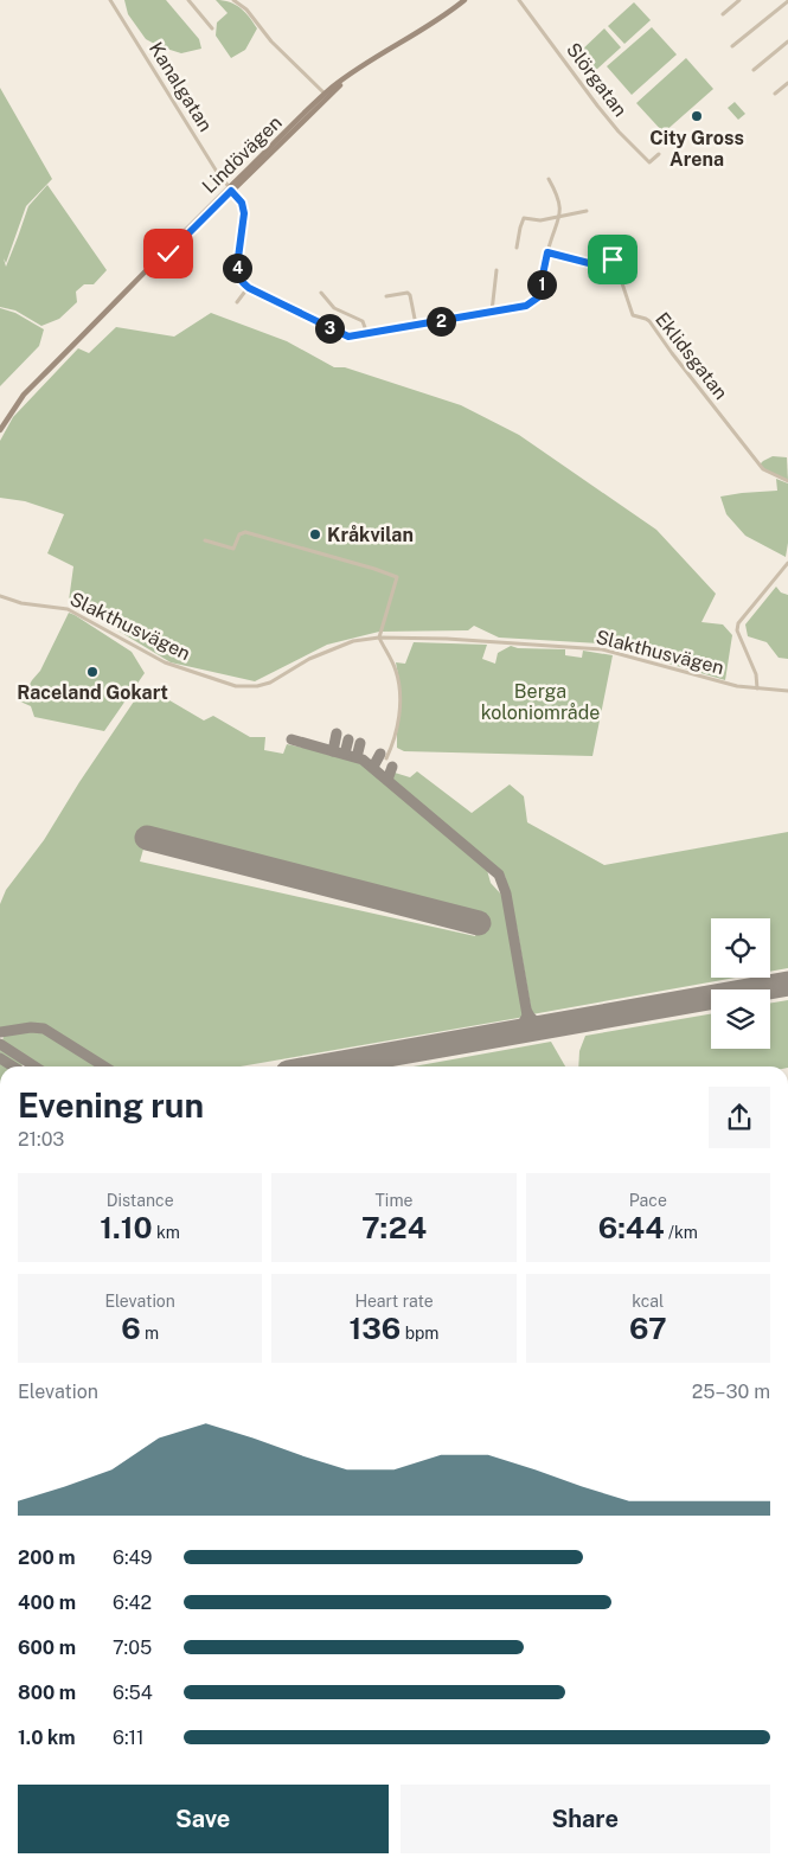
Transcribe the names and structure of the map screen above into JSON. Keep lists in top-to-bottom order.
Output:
{
  "streets": {
    "main road": ["Lindövägen"],
    "street": [
      "Slörgatan",
      "Kanalgatan",
      "Eklidsgatan",
      "Slakthusvägen"
    ]
  },
  "crossings": [
    ["Kanalgatan", "Lindövägen"]
  ],
  "parks": ["Berga koloniområde"],
  "places": ["City Gross Arena", "Kråkvilan", "Raceland Gokart"],
  "page": {
    "pins": [
      "4",
      "1",
      "2",
      "3"
    ],
    "heading": ["Evening run", "21:03"],
    "stats": [
      ["Distance", "1.10 km"],
      ["Time", "7:24"],
      ["Pace", "6:44 /km"],
      ["Elevation", "6 m"],
      ["Heart rate", "136 bpm"],
      ["kcal", "67"]
    ],
    "chart": ["Elevation", "25–30 m"],
    "list": [
      {
        "name": "200 m",
        "note": "6:49"
      },
      {
        "name": "400 m",
        "note": "6:42"
      },
      {
        "name": "600 m",
        "note": "7:05"
      },
      {
        "name": "800 m",
        "note": "6:54"
      },
      {
        "name": "1.0 km",
        "note": "6:11"
      }
    ],
    "buttons": ["Save", "Share"]
  }
}
